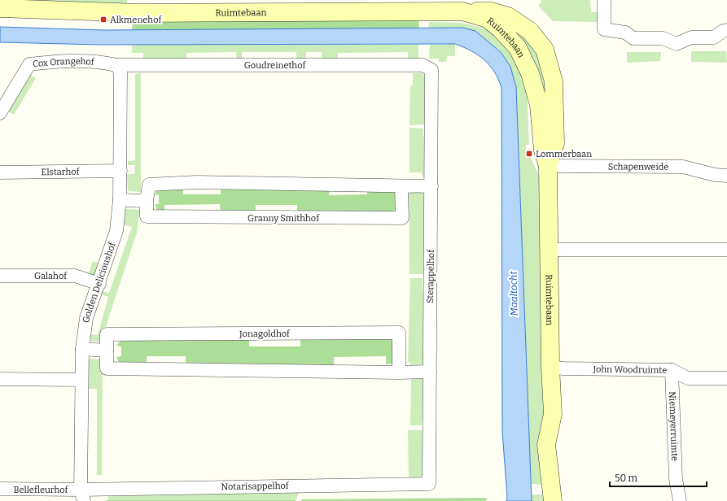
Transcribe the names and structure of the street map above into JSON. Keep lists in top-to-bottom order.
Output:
{
  "streets": {
    "street": [
      "Ruimtebaan",
      "Cox Orangehof",
      "Goudreinethof",
      "Schapenweide",
      "Elstarhof",
      "Granny Smithhof",
      "Galahof",
      "Sterappelhof",
      "Golden Delicioushof",
      "Jonagoldhof",
      "John Woodruimte",
      "Niemeyerruimte",
      "Notarisappelhof",
      "Bellefleurhof"
    ]
  },
  "crossings": [
    ["Ruimtebaan", "Schapenweide"],
    ["Ruimtebaan", "John Woodruimte"],
    ["Cox Orangehof", "Goudreinethof"],
    ["Cox Orangehof", "Golden Delicioushof"],
    ["Goudreinethof", "Sterappelhof"],
    ["Goudreinethof", "Golden Delicioushof"],
    ["Elstarhof", "Golden Delicioushof"],
    ["Granny Smithhof", "Sterappelhof"],
    ["Galahof", "Golden Delicioushof"],
    ["Sterappelhof", "Jonagoldhof"],
    ["Sterappelhof", "Notarisappelhof"],
    ["Golden Delicioushof", "Notarisappelhof"],
    ["Golden Delicioushof", "Bellefleurhof"],
    ["John Woodruimte", "Niemeyerruimte"],
    ["Notarisappelhof", "Bellefleurhof"]
  ],
  "water": ["Maaltocht"],
  "places": {
    "transit": ["Alkmenehof", "Lommerbaan"]
  },
  "scale_bar": "50 m"
}
